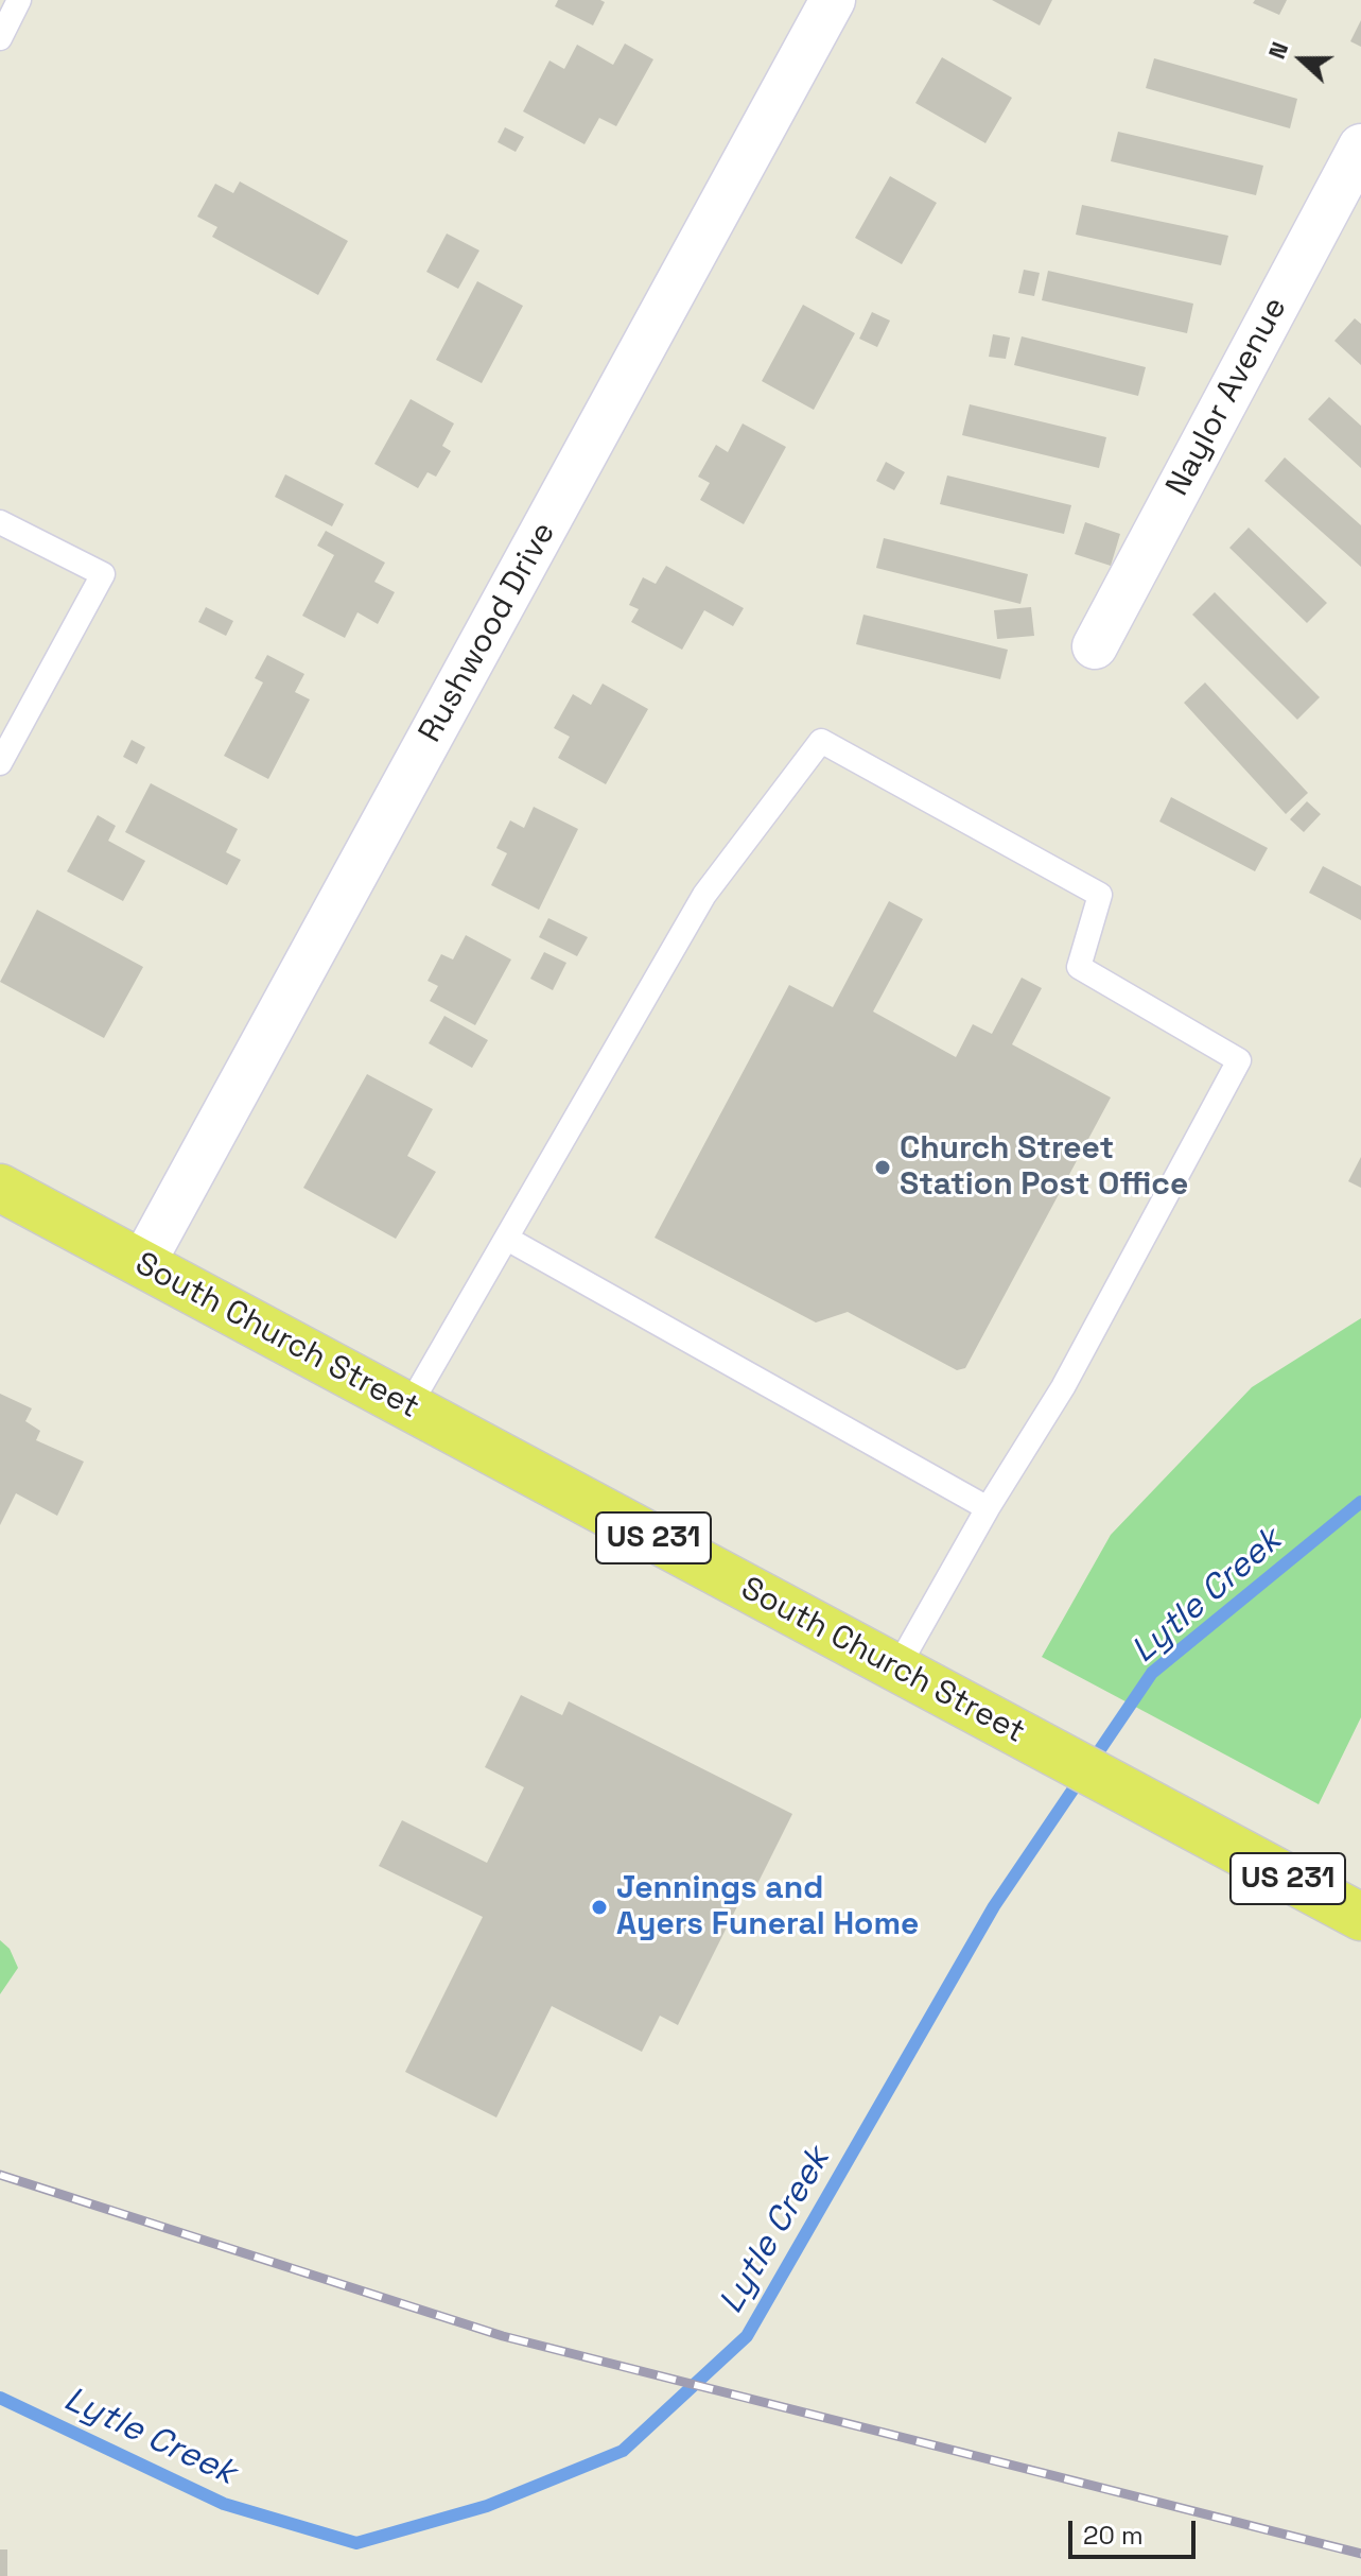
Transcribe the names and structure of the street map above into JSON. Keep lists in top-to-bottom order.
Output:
{
  "streets": {
    "main road": ["South Church Street", "US 231"],
    "street": ["Naylor Avenue", "Rushwood Drive"]
  },
  "crossings": [
    ["Rushwood Drive", "South Church Street"]
  ],
  "water": ["Lytle Creek"],
  "places": ["Church Street Station Post Office", "Jennings and Ayers Funeral Home"],
  "scale_bar": "20 m",
  "north": "left"
}
